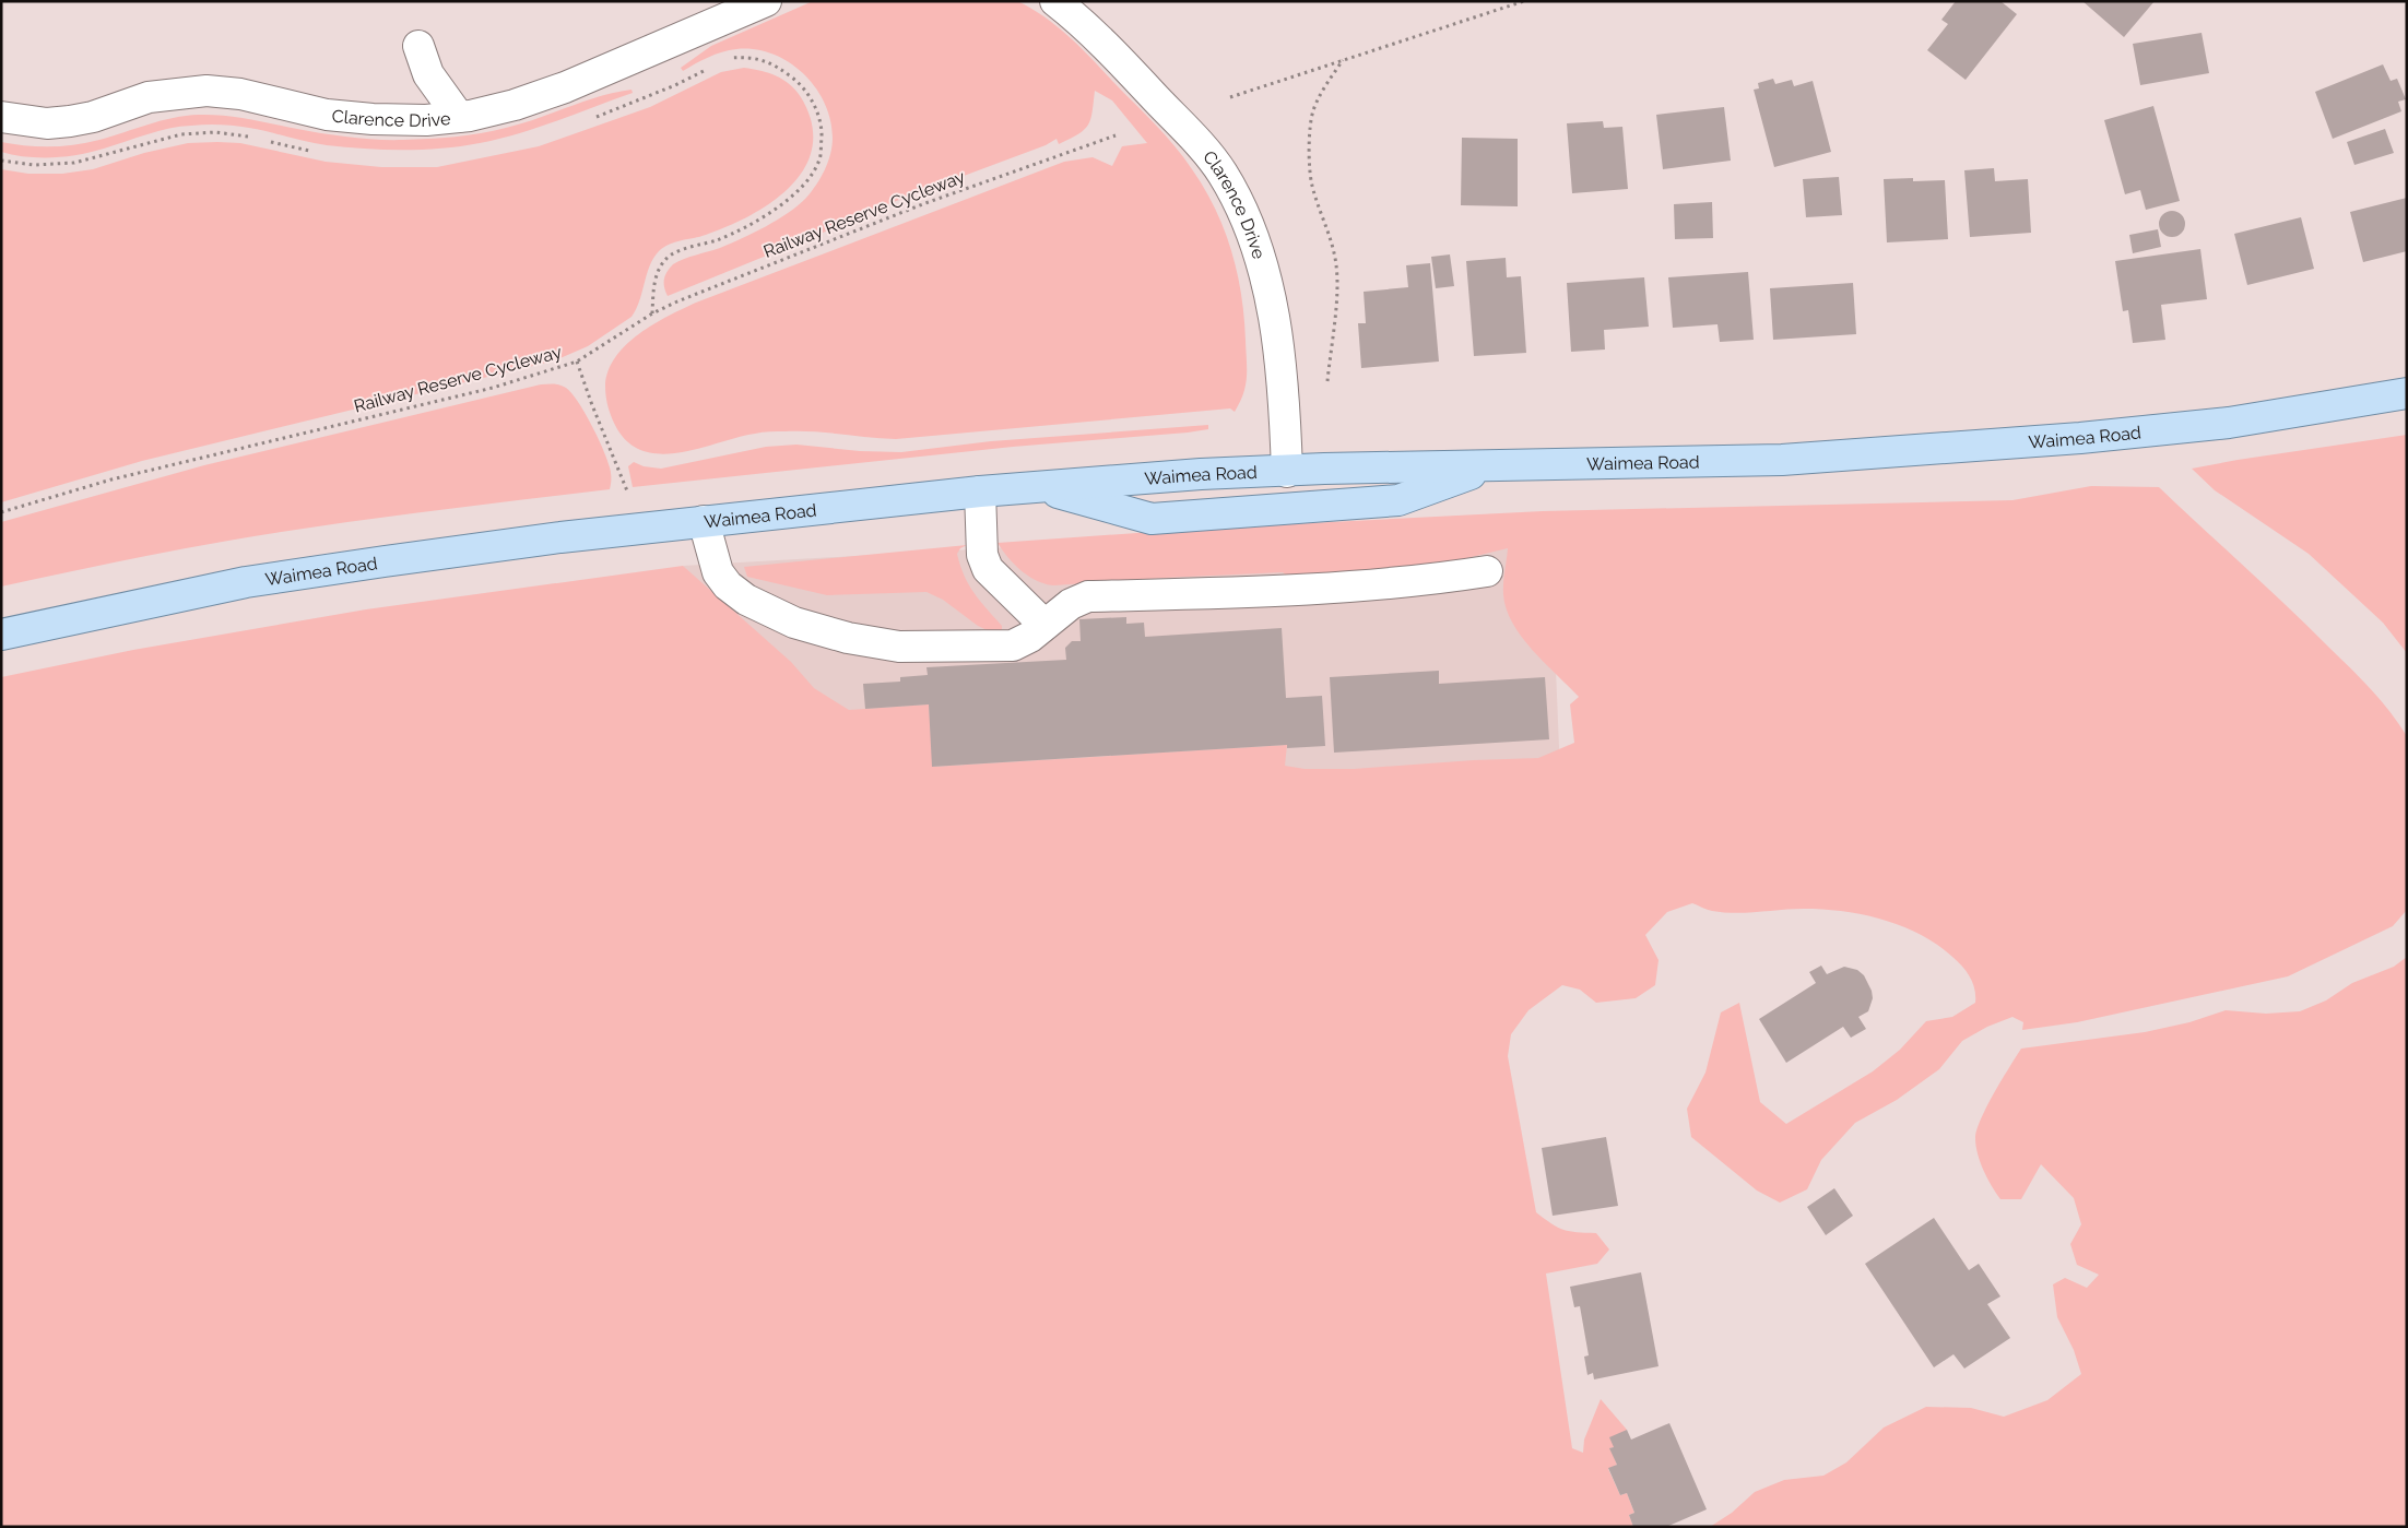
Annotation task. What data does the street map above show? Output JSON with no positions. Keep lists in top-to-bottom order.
{
  "streets": {
    "main road": ["Waimea Road"],
    "street": ["Clarence Drive"],
    "path": ["Railway Reserve Cycleway"]
  },
  "crossings": [
    ["Clarence Drive", "Waimea Road"]
  ]
}
